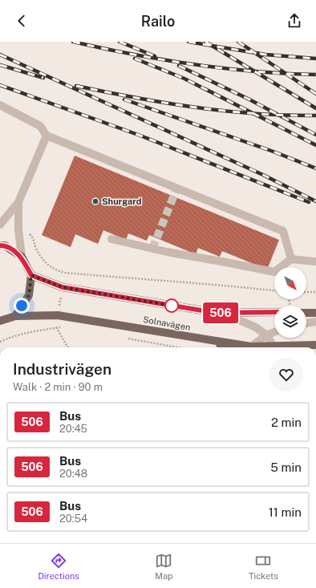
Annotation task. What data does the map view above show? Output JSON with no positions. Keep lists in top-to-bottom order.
{
  "streets": {
    "main road": ["Solnavägen"]
  },
  "places": ["Shurgard"],
  "lines": ["bus line 506"],
  "north": "bottom right",
  "page": {
    "header": "Railo",
    "on_map": "506",
    "heading": ["Industrivägen", "Walk · 2 min · 90 m"],
    "list": [
      {
        "mark": "506",
        "name": "Bus",
        "note": "20:45",
        "value": "2 min"
      },
      {
        "mark": "506",
        "name": "Bus",
        "note": "20:48",
        "value": "5 min"
      },
      {
        "mark": "506",
        "name": "Bus",
        "note": "20:54",
        "value": "11 min"
      }
    ],
    "tabs": ["Directions", "Map", "Tickets"]
  }
}
